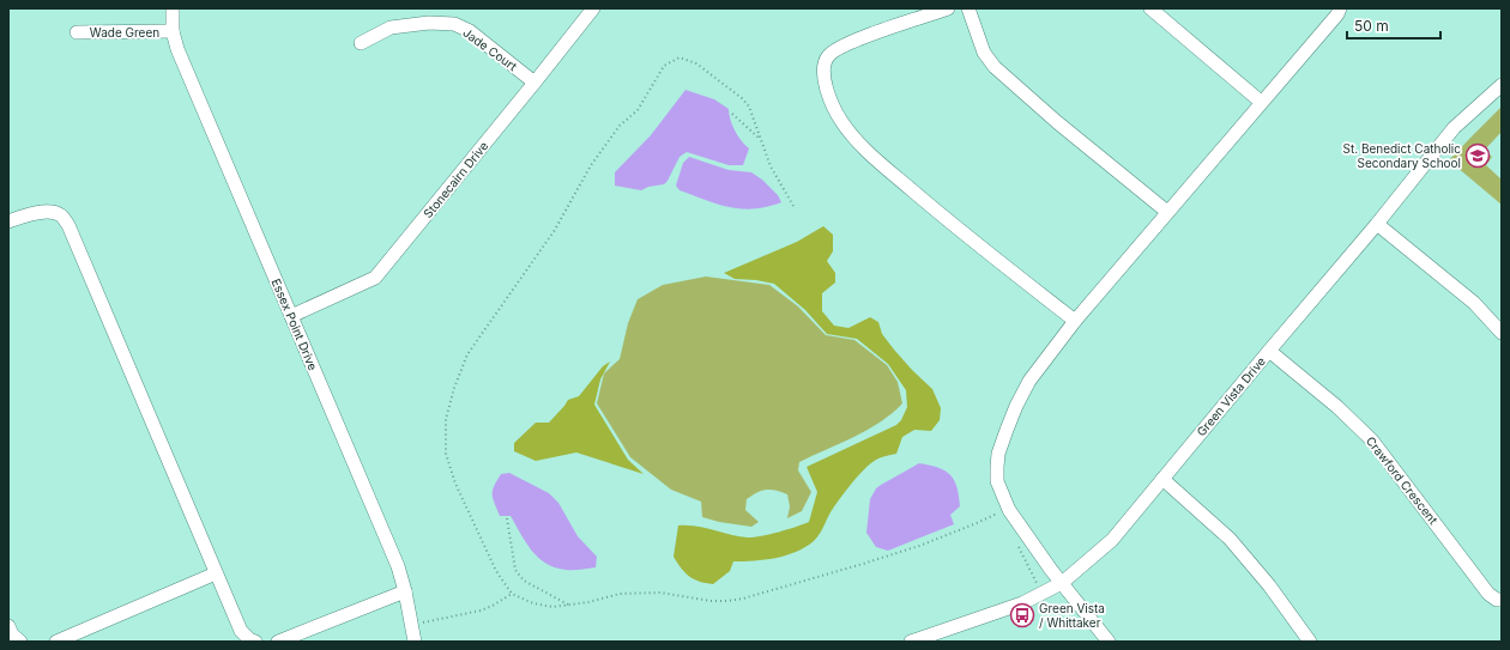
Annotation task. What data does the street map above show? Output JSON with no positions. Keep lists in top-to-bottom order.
{
  "streets": {
    "street": [
      "Wade Green",
      "Jade Court",
      "Stonecairn Drive",
      "Essex Point Drive",
      "Green Vista Drive",
      "Crawford Crescent"
    ]
  },
  "crossings": [
    ["Wade Green", "Essex Point Drive"],
    ["Jade Court", "Stonecairn Drive"],
    ["Stonecairn Drive", "Essex Point Drive"],
    ["Green Vista Drive", "Crawford Crescent"]
  ],
  "places": {
    "school or university": ["St. Benedict Catholic Secondary School"],
    "bus stop": ["Green Vista / Whittaker"]
  },
  "scale_bar": "50 m"
}
